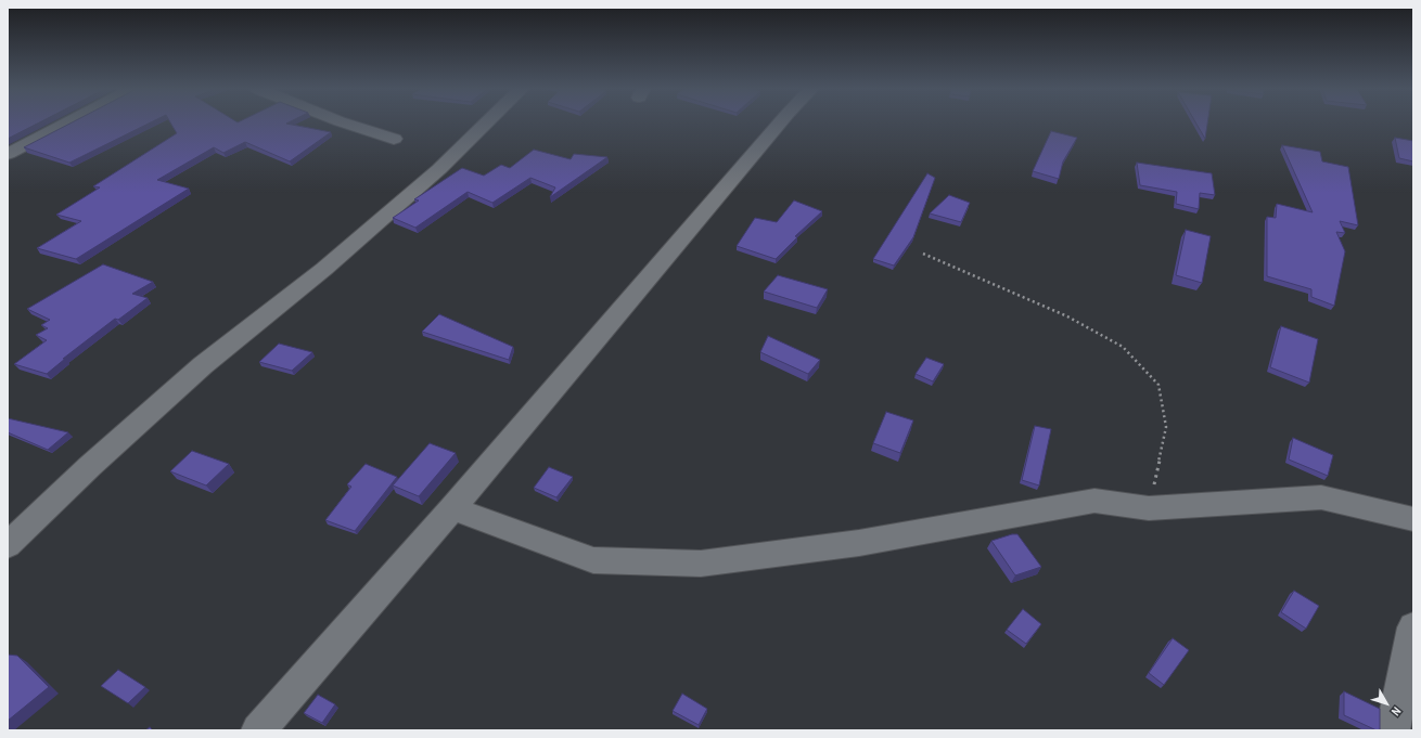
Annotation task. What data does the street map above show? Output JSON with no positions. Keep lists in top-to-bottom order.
{
  "north": "bottom right"
}
